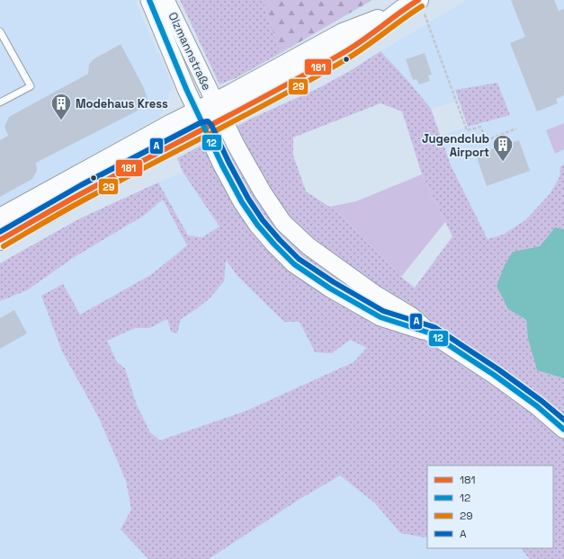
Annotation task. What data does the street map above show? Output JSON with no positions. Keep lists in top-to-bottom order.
{
  "streets": {
    "main road": ["Olzmannstraße"]
  },
  "places": {
    "building": ["Modehaus Kress", "Jugendclub Airport"]
  },
  "lines": [
    "transit line 181",
    "transit line 12",
    "transit line 29",
    "transit line A"
  ],
  "legend": [
    "181",
    "12",
    "29",
    "A"
  ]
}
